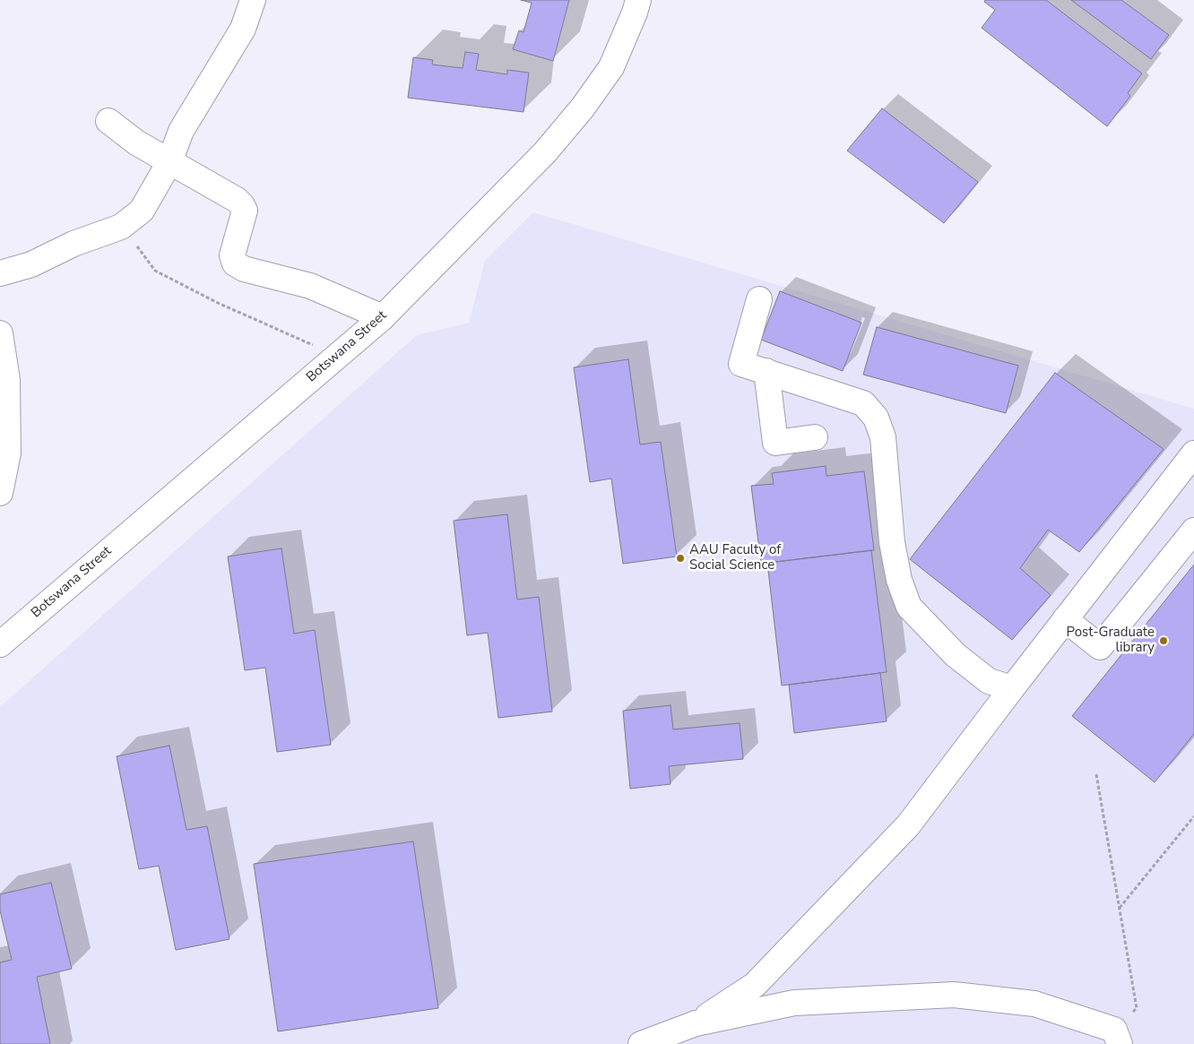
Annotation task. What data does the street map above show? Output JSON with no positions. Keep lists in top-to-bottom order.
{
  "streets": {
    "street": ["Botswana Street"]
  },
  "places": ["AAU Faculty of Social Science", "Post-Graduate library"]
}
